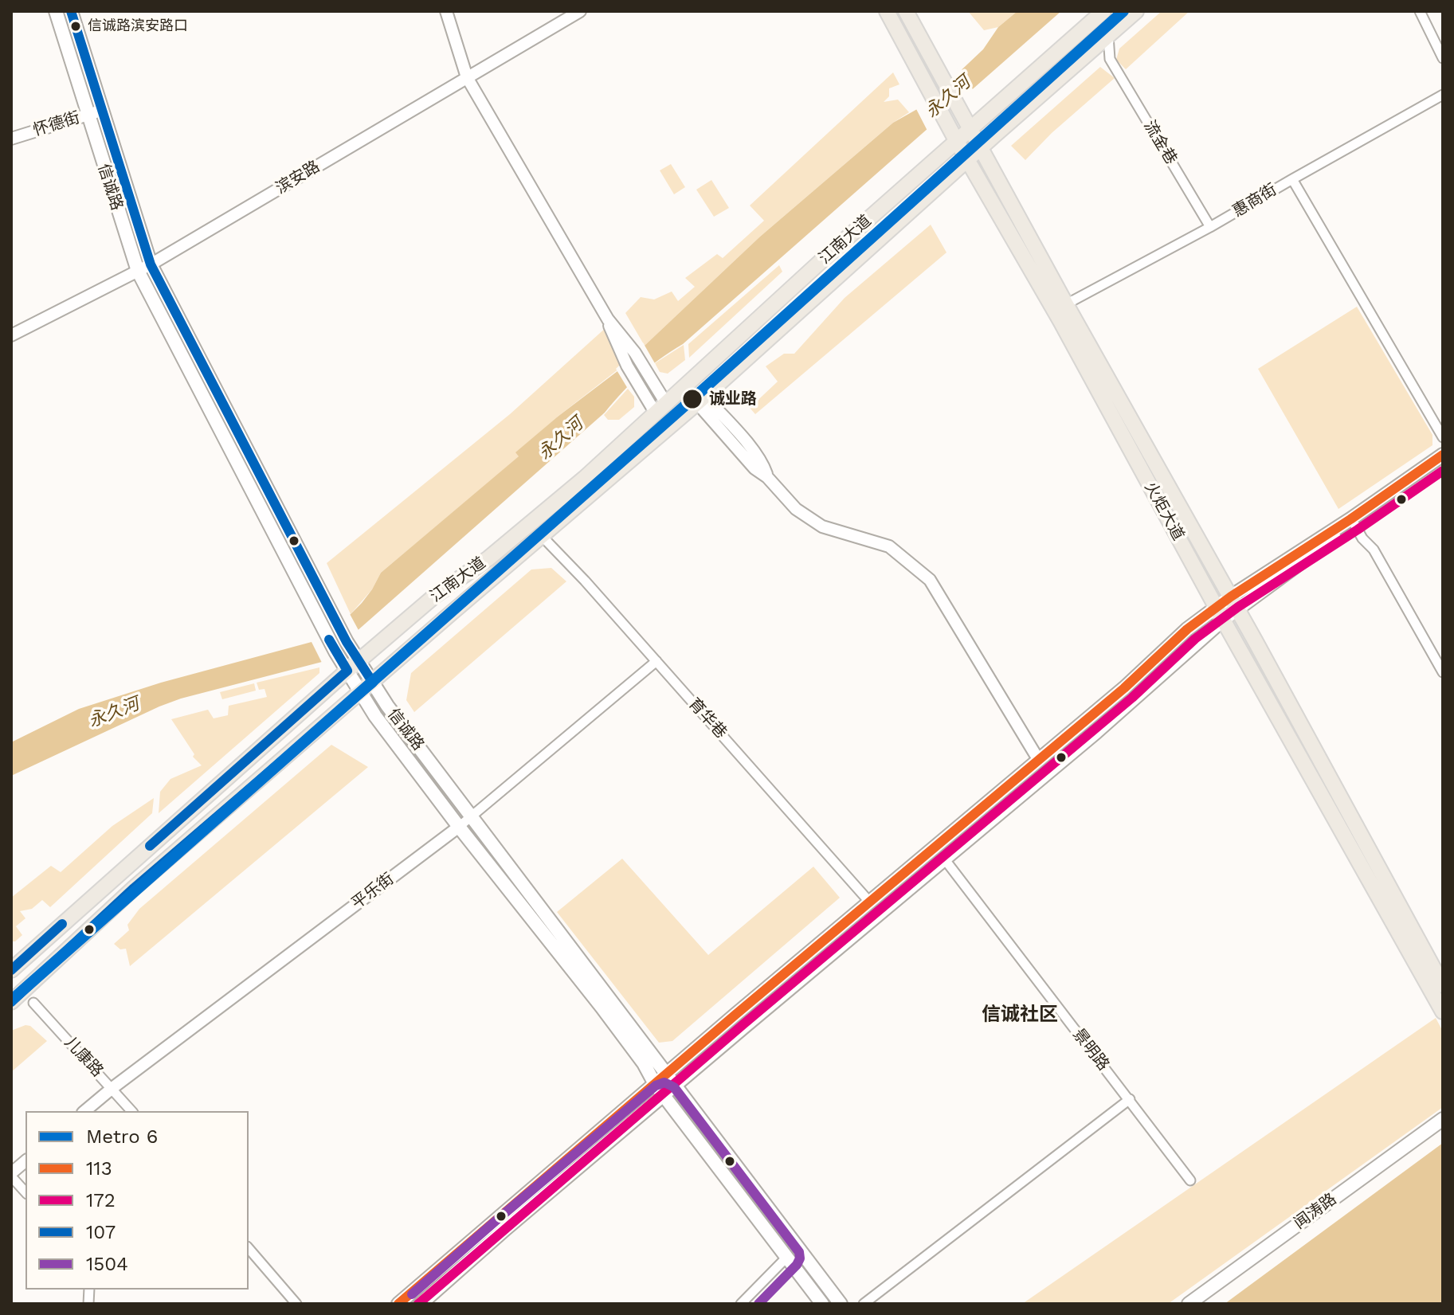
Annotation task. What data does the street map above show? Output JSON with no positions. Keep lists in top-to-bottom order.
{
  "streets": {
    "main road": [
      "信诚路",
      "江南大道",
      "火炬大道",
      "闻涛路"
    ],
    "street": [
      "怀德街",
      "流金巷",
      "滨安路",
      "惠商街",
      "育华巷",
      "平乐街",
      "景明路",
      "儿康路"
    ]
  },
  "crossings": [
    ["怀德街", "信诚路"],
    ["流金巷", "惠商街"],
    ["流金巷", "江南大道"],
    ["滨安路", "信诚路"],
    ["信诚路", "江南大道"],
    ["信诚路", "平乐街"],
    ["惠商街", "火炬大道"],
    ["江南大道", "火炬大道"],
    ["江南大道", "育华巷"],
    ["育华巷", "平乐街"],
    ["平乐街", "儿康路"]
  ],
  "districts": ["信诚社区"],
  "water": ["永久河"],
  "places": ["信诚路滨安路口", "诚业路"],
  "lines": [
    "metro line 6",
    "transit line 107",
    "transit line 113",
    "transit line 172",
    "transit line 1504"
  ],
  "legend": [
    "Metro 6",
    "113",
    "172",
    "107",
    "1504"
  ]
}
